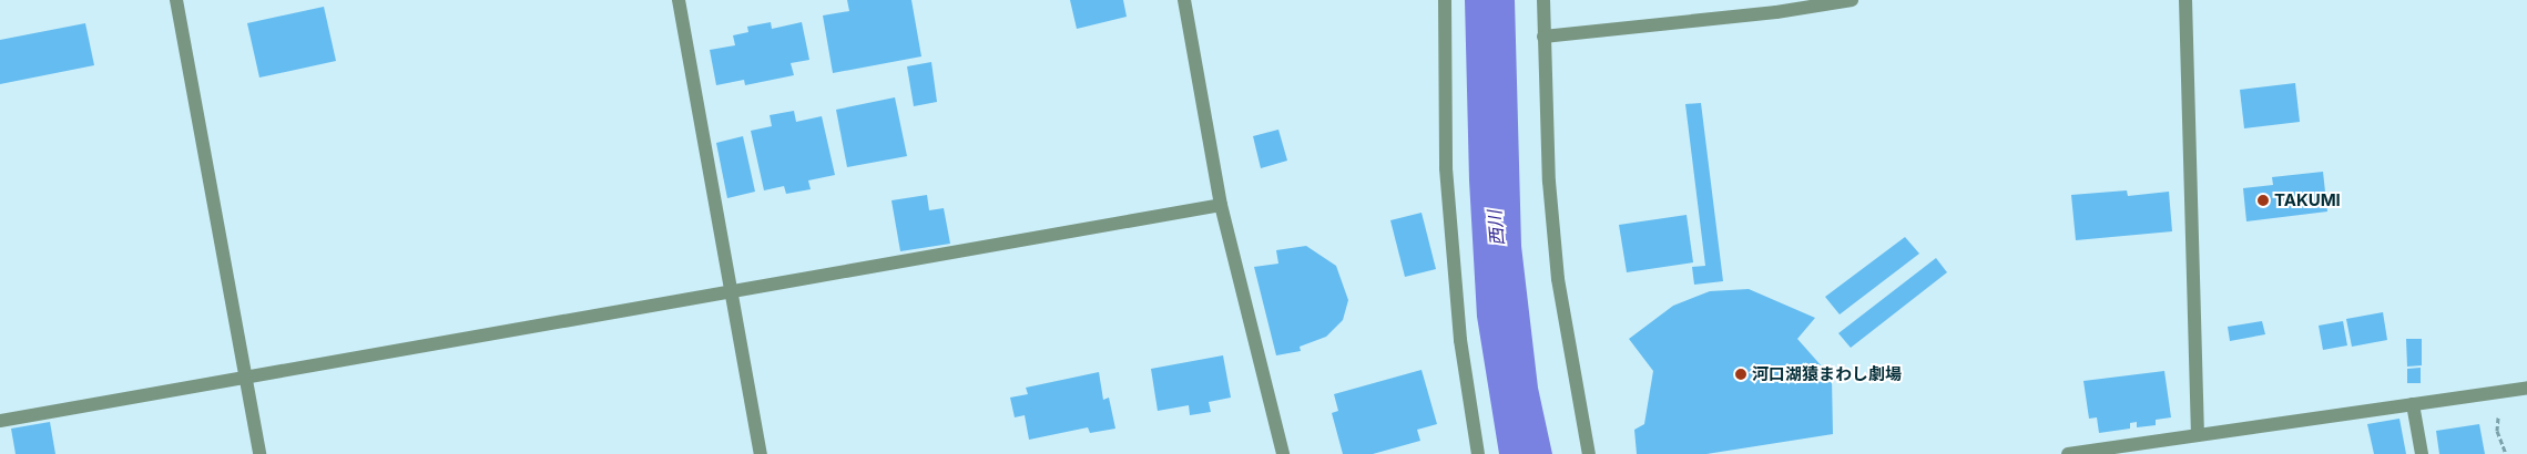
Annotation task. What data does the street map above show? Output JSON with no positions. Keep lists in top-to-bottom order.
{
  "water": ["西川"],
  "places": ["TAKUMI", "河口湖猿まわし劇場"]
}
